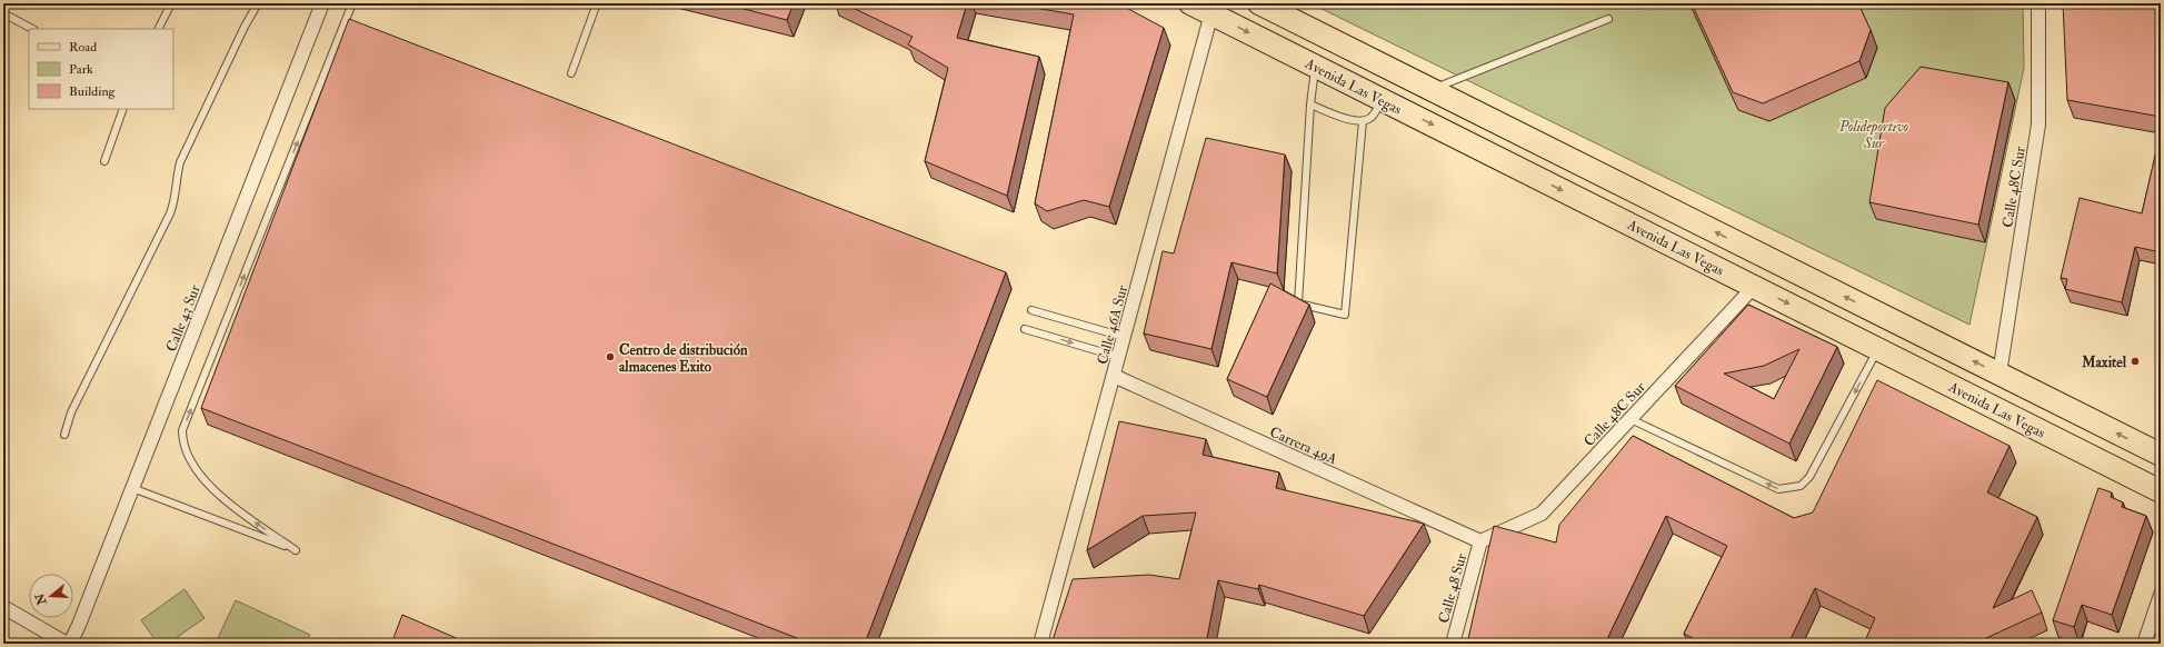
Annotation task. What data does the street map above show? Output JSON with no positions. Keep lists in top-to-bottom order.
{
  "streets": {
    "main road": ["Avenida Las Vegas"],
    "street": [
      "Calle 48C Sur",
      "Calle 43 Sur",
      "Calle 46A Sur",
      "Carrera 49A",
      "Calle 48 Sur"
    ]
  },
  "crossings": [
    ["Avenida Las Vegas", "Calle 48C Sur"],
    ["Avenida Las Vegas", "Calle 46A Sur"],
    ["Calle 48C Sur", "Carrera 49A"],
    ["Calle 48C Sur", "Calle 48 Sur"],
    ["Calle 46A Sur", "Carrera 49A"],
    ["Carrera 49A", "Calle 48 Sur"]
  ],
  "parks": ["Polideportivo Sur"],
  "places": ["Centro de distribución almacenes Exito", "Maxitel"],
  "legend": ["Road", "Park", "Building"],
  "north": "left"
}
